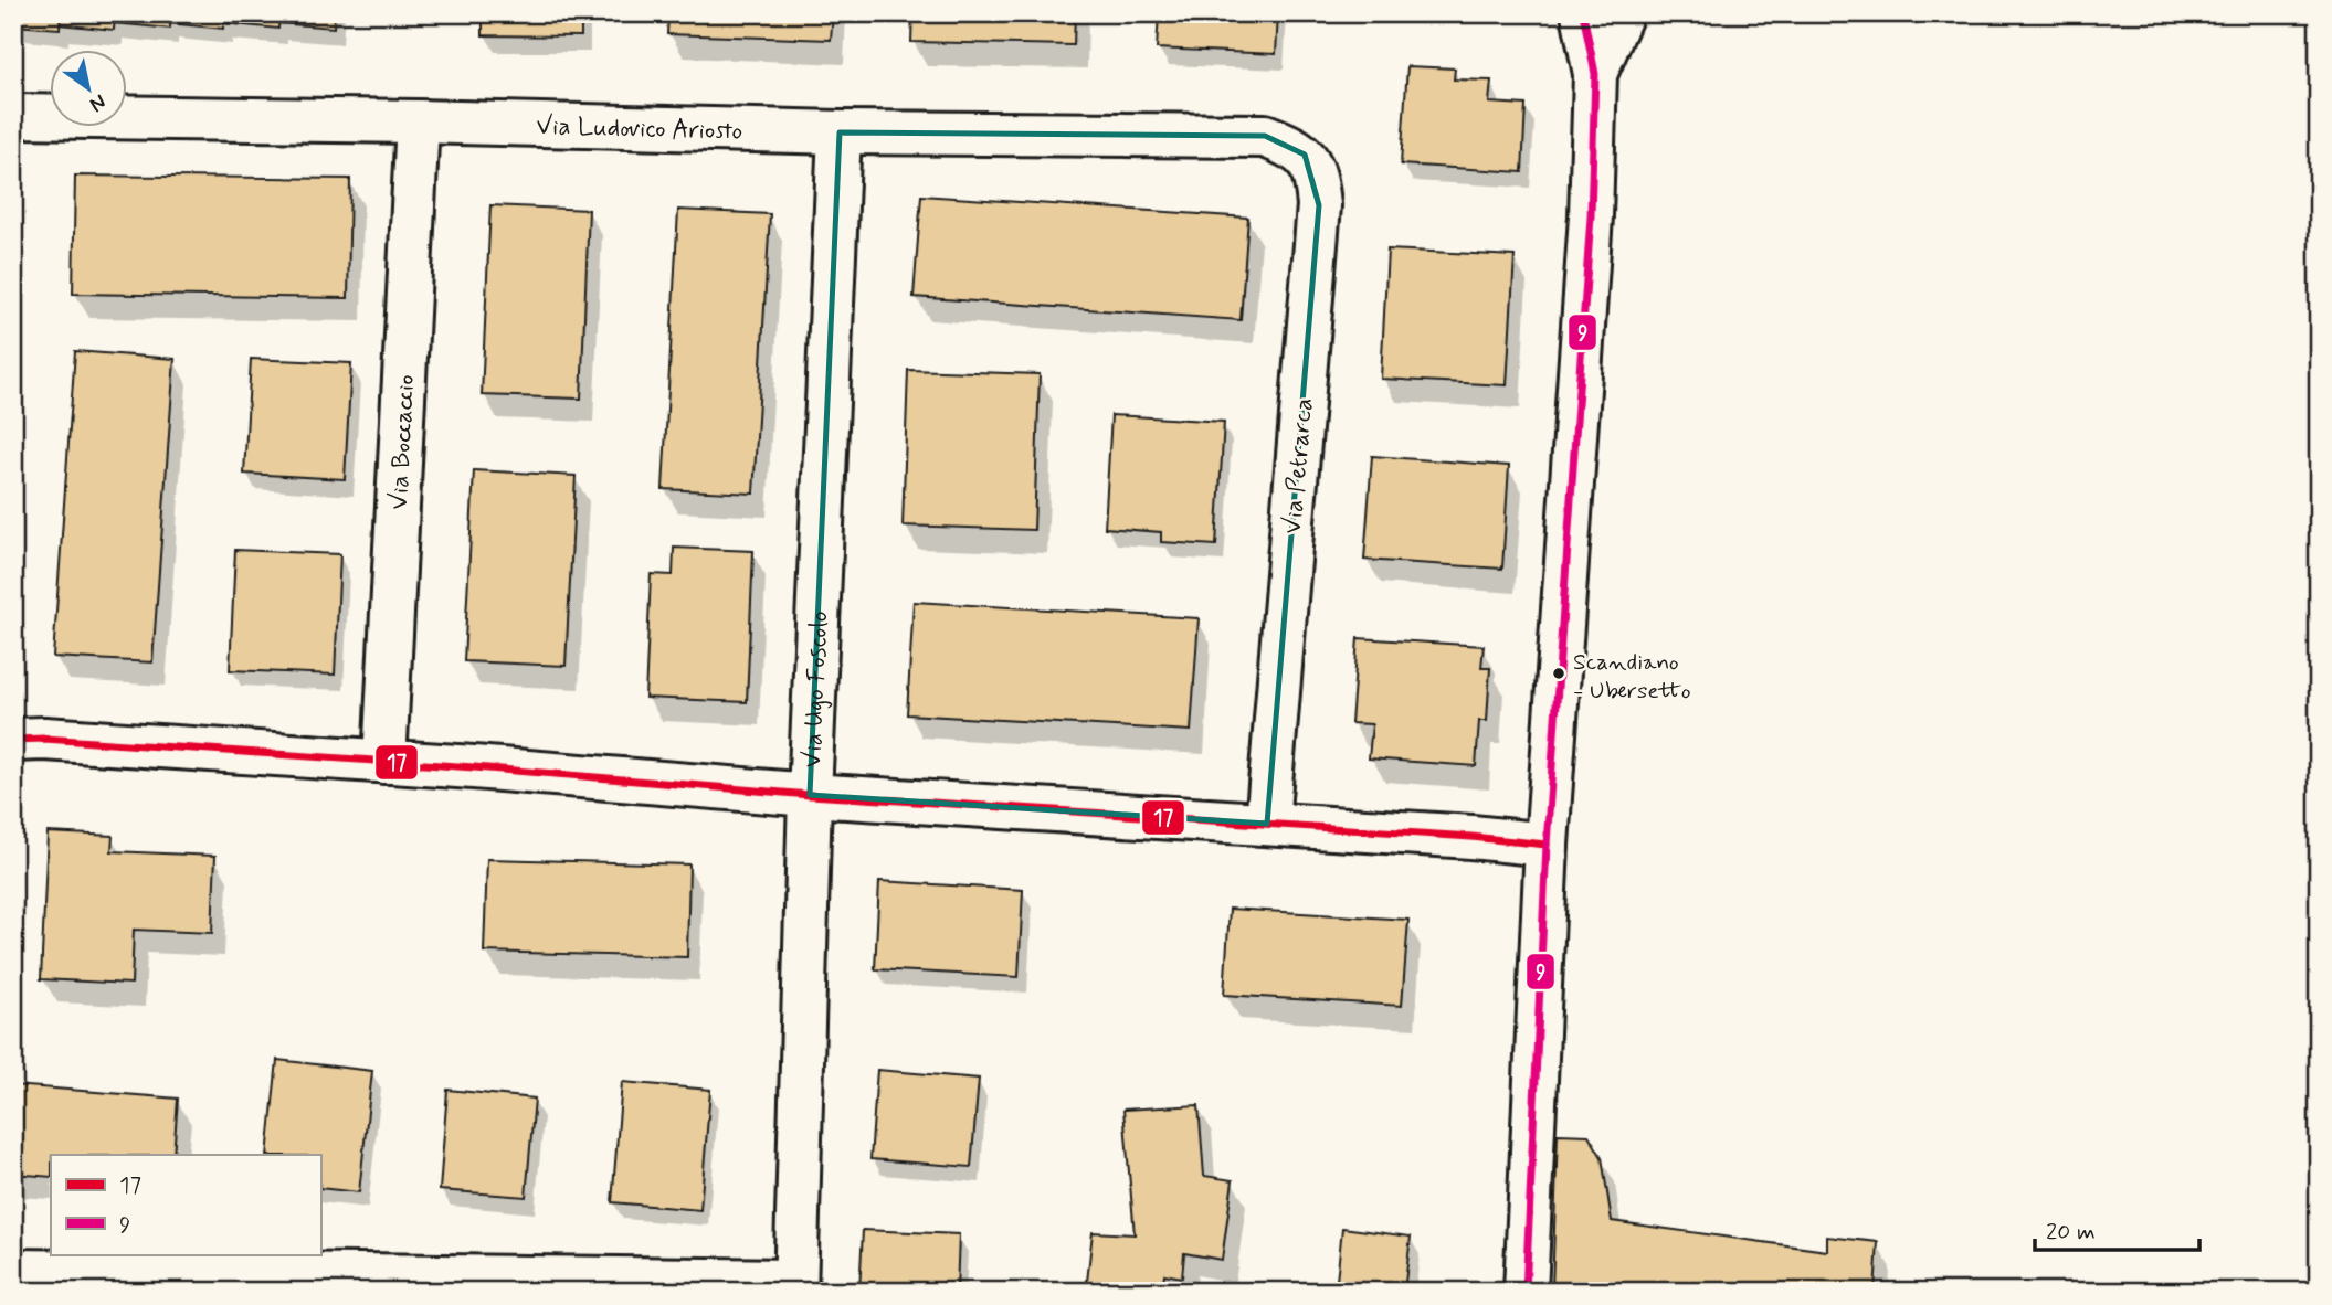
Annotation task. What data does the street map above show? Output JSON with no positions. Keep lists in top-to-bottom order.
{
  "streets": {
    "street": [
      "Via Ludovico Ariosto",
      "Via Boccaccio",
      "Via Petrarca",
      "Via Ugo Foscolo"
    ]
  },
  "crossings": [
    ["Via Ludovico Ariosto", "Via Boccaccio"],
    ["Via Ludovico Ariosto", "Via Petrarca"],
    ["Via Ludovico Ariosto", "Via Ugo Foscolo"]
  ],
  "places": ["Scandiano - Ubersetto"],
  "lines": ["transit line 9", "transit line 17"],
  "legend": ["17", "9"],
  "scale_bar": "20 m",
  "north": "bottom right"
}
